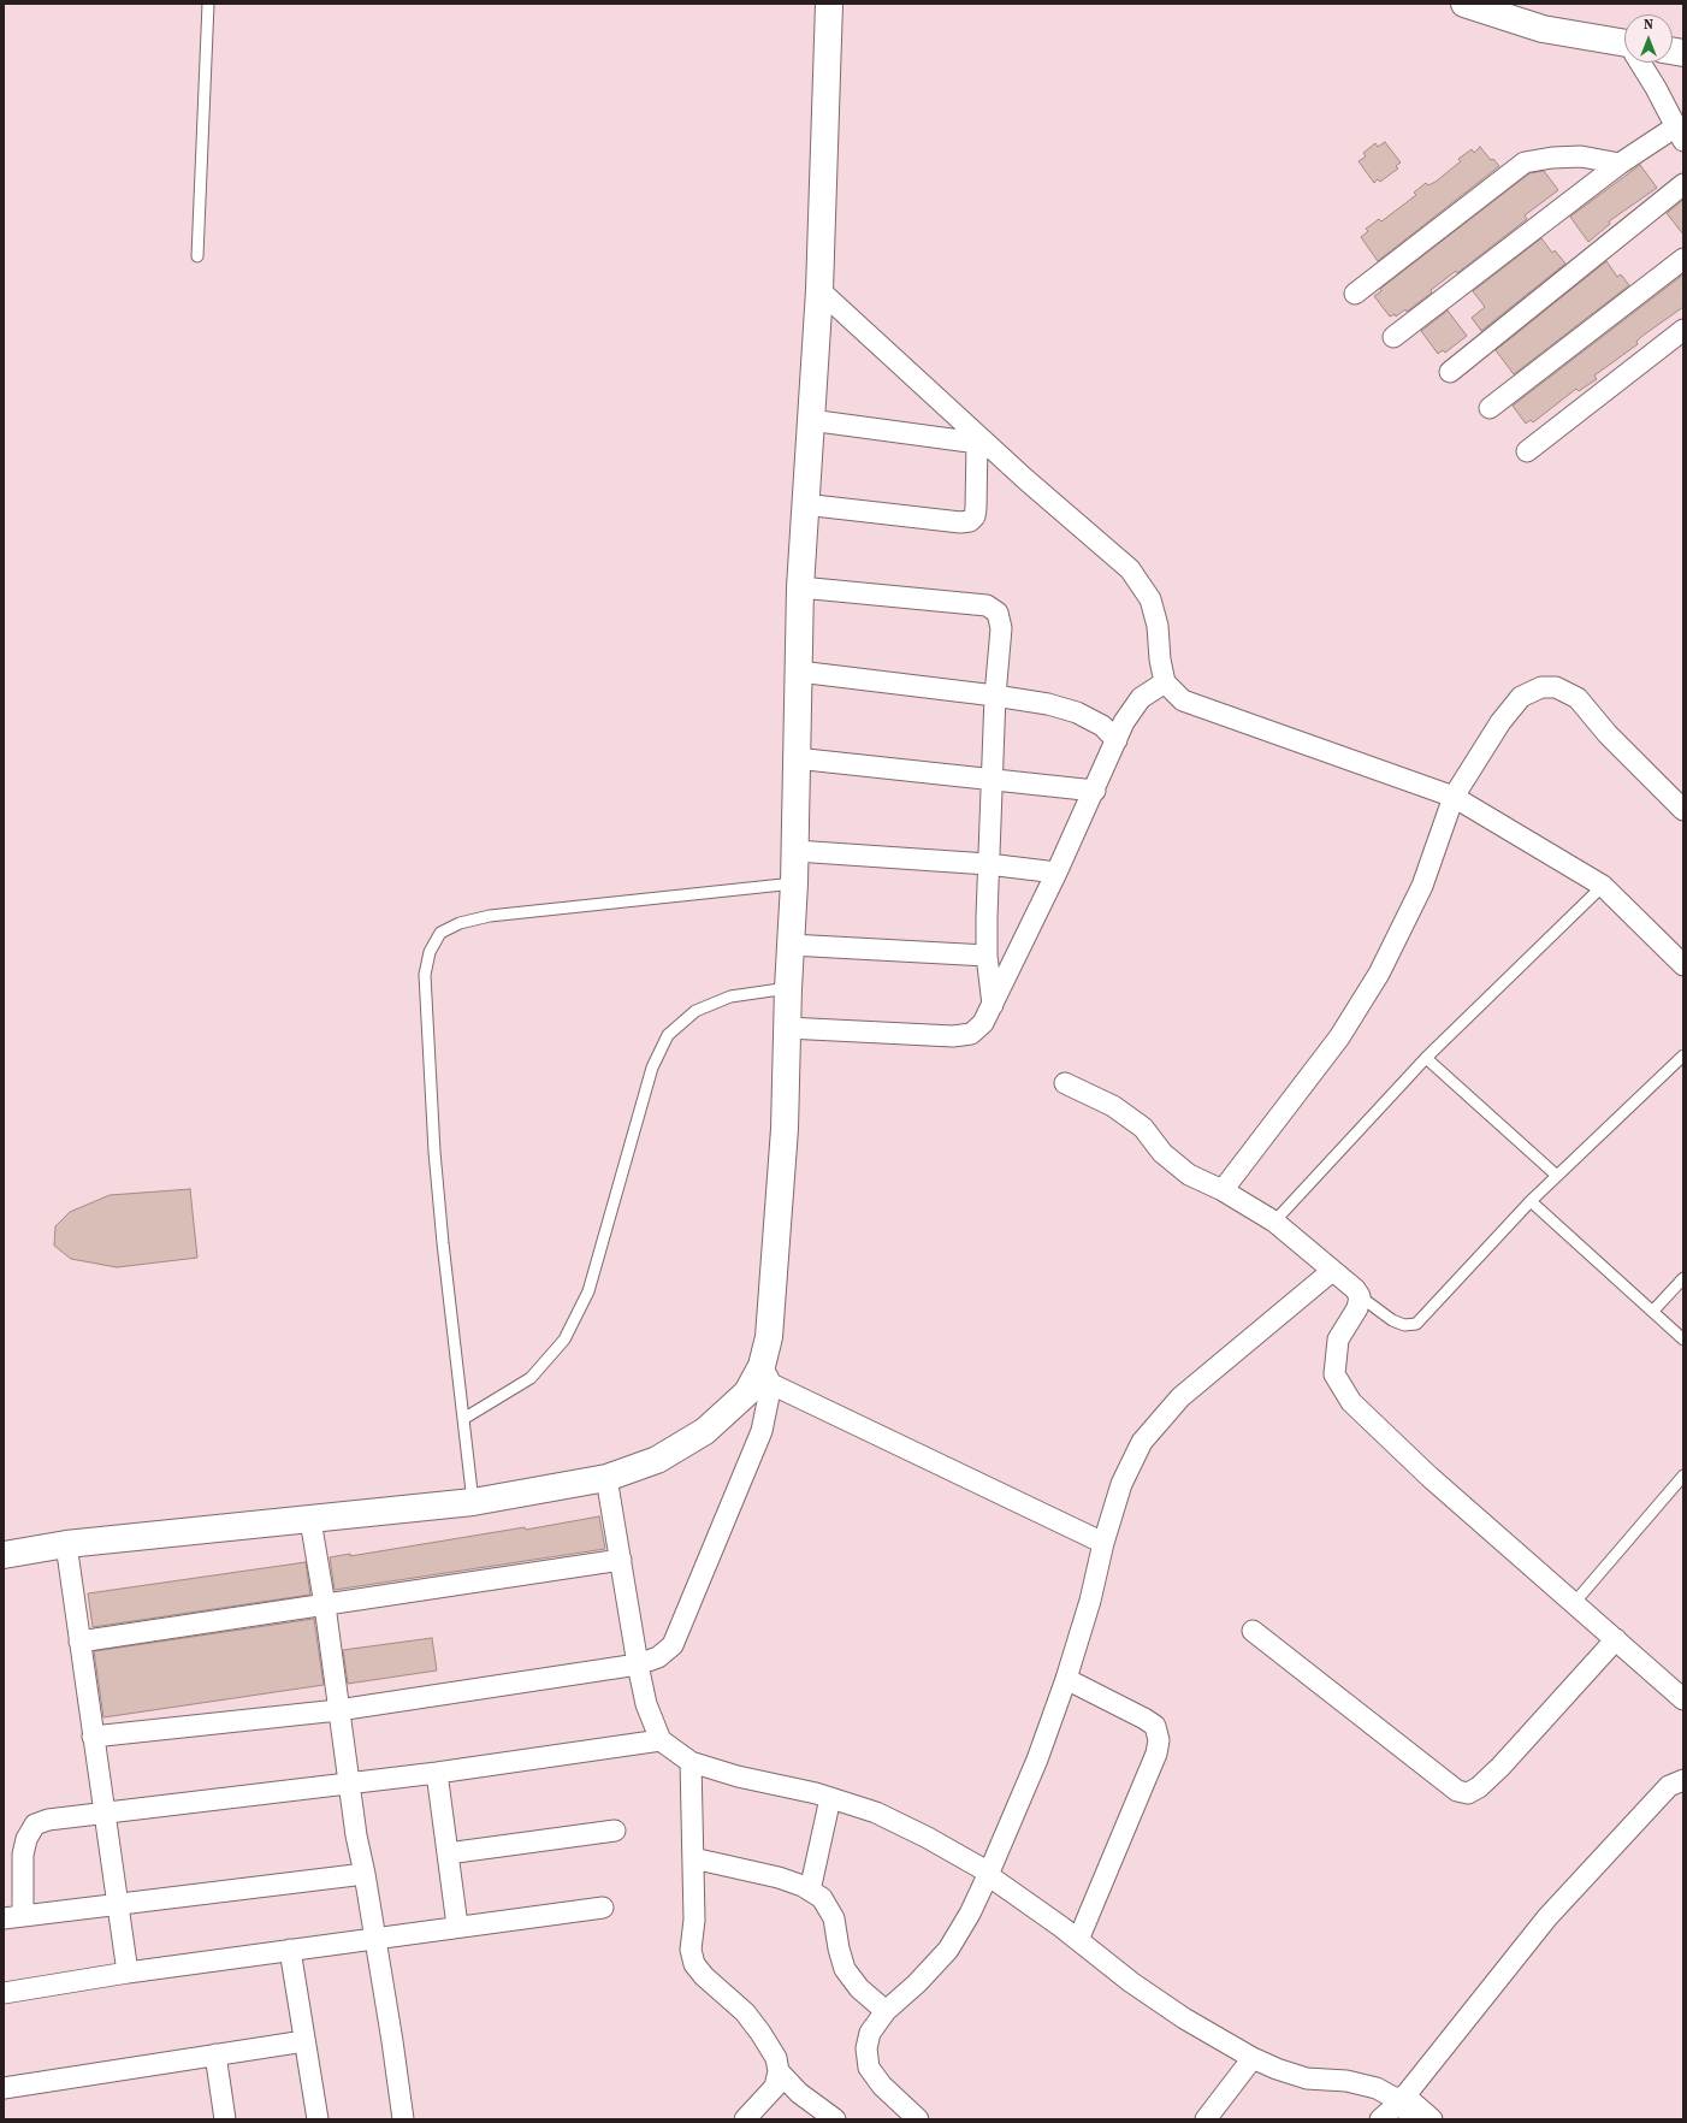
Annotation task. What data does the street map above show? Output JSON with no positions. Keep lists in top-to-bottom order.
{
  "north": "top"
}
